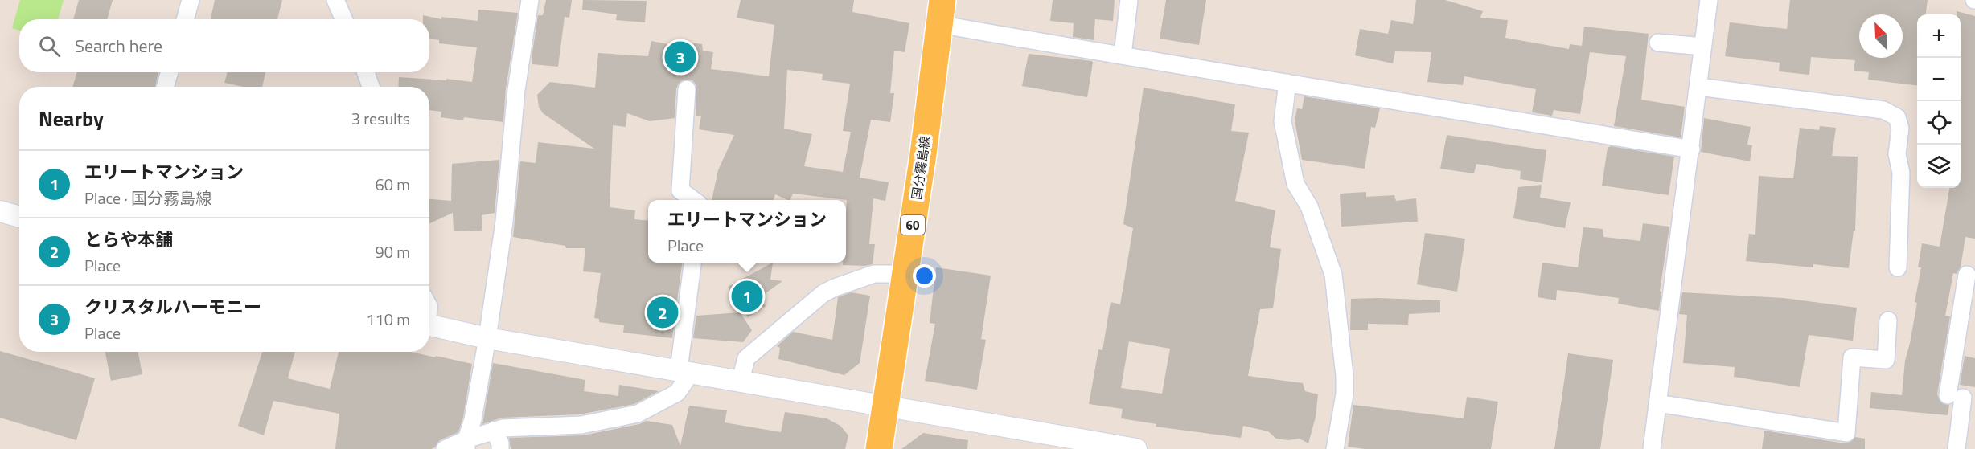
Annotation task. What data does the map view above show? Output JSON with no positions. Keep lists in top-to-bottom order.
{
  "streets": {
    "main road": ["国分霧島線", "60"]
  },
  "north": "top left",
  "page": {
    "map_buttons": ["+", "−"],
    "search": "Search here",
    "pins": ["3", "1", "2"],
    "heading": ["Nearby", "3 results"],
    "list": [
      {
        "mark": "1",
        "name": "エリートマンション",
        "note": "Place · 国分霧島線",
        "value": "60 m"
      },
      {
        "mark": "2",
        "name": "とらや本舗",
        "note": "Place",
        "value": "90 m"
      },
      {
        "mark": "3",
        "name": "クリスタルハーモニー",
        "note": "Place",
        "value": "110 m"
      }
    ],
    "popup": ["エリートマンション", "Place"]
  }
}
